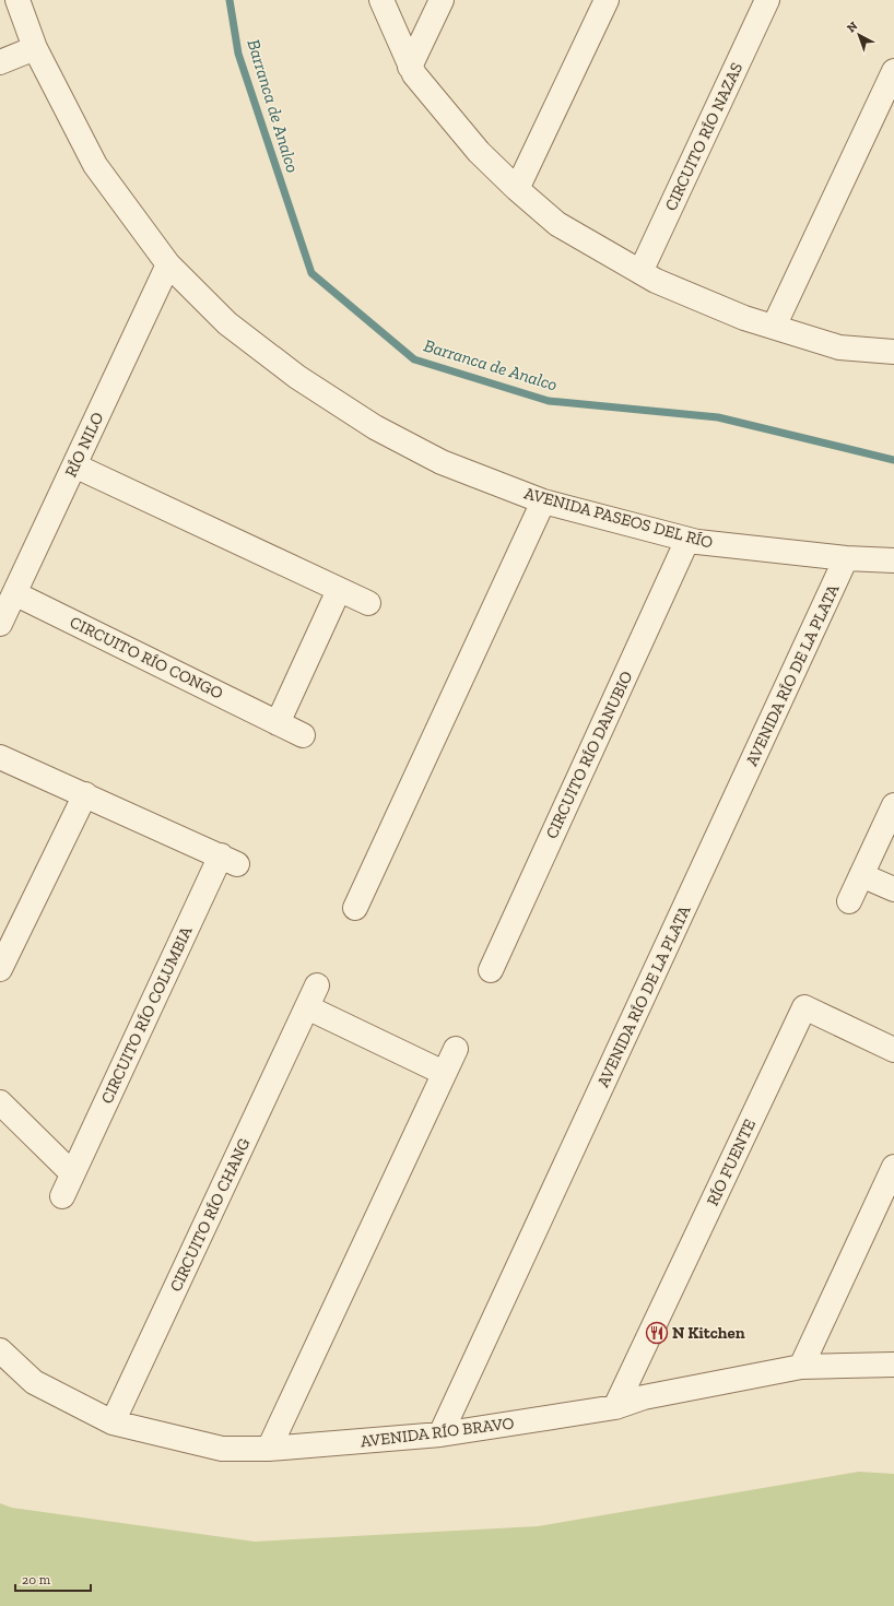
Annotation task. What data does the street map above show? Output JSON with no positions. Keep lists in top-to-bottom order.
{
  "streets": {
    "street": [
      "CIRCUITO RÍO NAZAS",
      "RÍO NILO",
      "AVENIDA PASEOS DEL RÍO",
      "CIRCUITO RÍO CONGO",
      "AVENIDA RÍO DE LA PLATA",
      "CIRCUITO RÍO DANUBIO",
      "CIRCUITO RÍO COLUMBIA",
      "RÍO FUENTE",
      "CIRCUITO RÍO CHANG",
      "AVENIDA RÍO BRAVO"
    ]
  },
  "crossings": [
    ["RÍO NILO", "AVENIDA PASEOS DEL RÍO"],
    ["RÍO NILO", "CIRCUITO RÍO CONGO"],
    ["AVENIDA PASEOS DEL RÍO", "AVENIDA RÍO DE LA PLATA"],
    ["AVENIDA PASEOS DEL RÍO", "CIRCUITO RÍO DANUBIO"],
    ["AVENIDA RÍO DE LA PLATA", "AVENIDA RÍO BRAVO"],
    ["RÍO FUENTE", "AVENIDA RÍO BRAVO"],
    ["CIRCUITO RÍO CHANG", "AVENIDA RÍO BRAVO"]
  ],
  "water": ["Barranca de Analco"],
  "places": {
    "restaurant": ["N Kitchen"]
  },
  "scale_bar": "20 m",
  "north": "top left"
}
